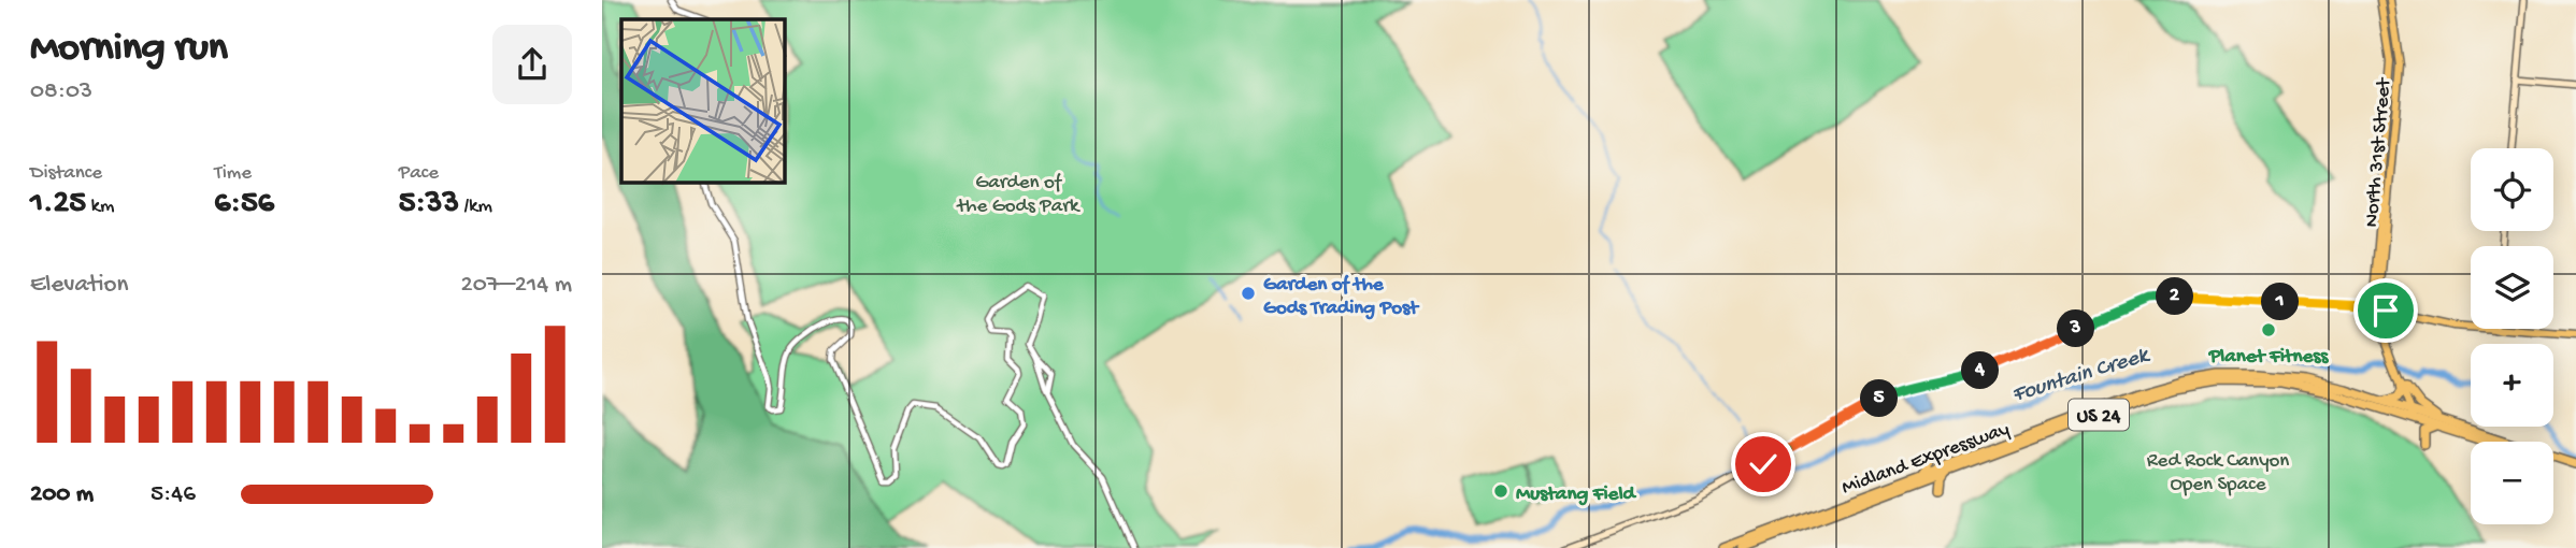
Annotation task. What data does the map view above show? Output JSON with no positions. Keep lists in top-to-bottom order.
{
  "streets": {
    "highway": ["US 24", "Midland Expressway"],
    "main road": ["North 31st Street"]
  },
  "crossings": [
    ["US 24", "Midland Expressway"]
  ],
  "water": ["Fountain Creek"],
  "parks": ["Garden of the Gods Park", "Red Rock Canyon Open Space"],
  "places": ["Garden of the Gods Trading Post", "Planet Fitness", "Mustang Field"],
  "page": {
    "heading": ["Morning run", "08:03"],
    "stats": [
      ["Distance", "1.25 km"],
      ["Time", "6:56"],
      ["Pace", "5:33 /km"]
    ],
    "map_buttons": ["+", "−"],
    "chart": ["Elevation", "207–214 m"],
    "pins": [
      "2",
      "1",
      "3",
      "4",
      "5"
    ],
    "list": [
      {
        "name": "200 m",
        "note": "5:46"
      }
    ]
  }
}
